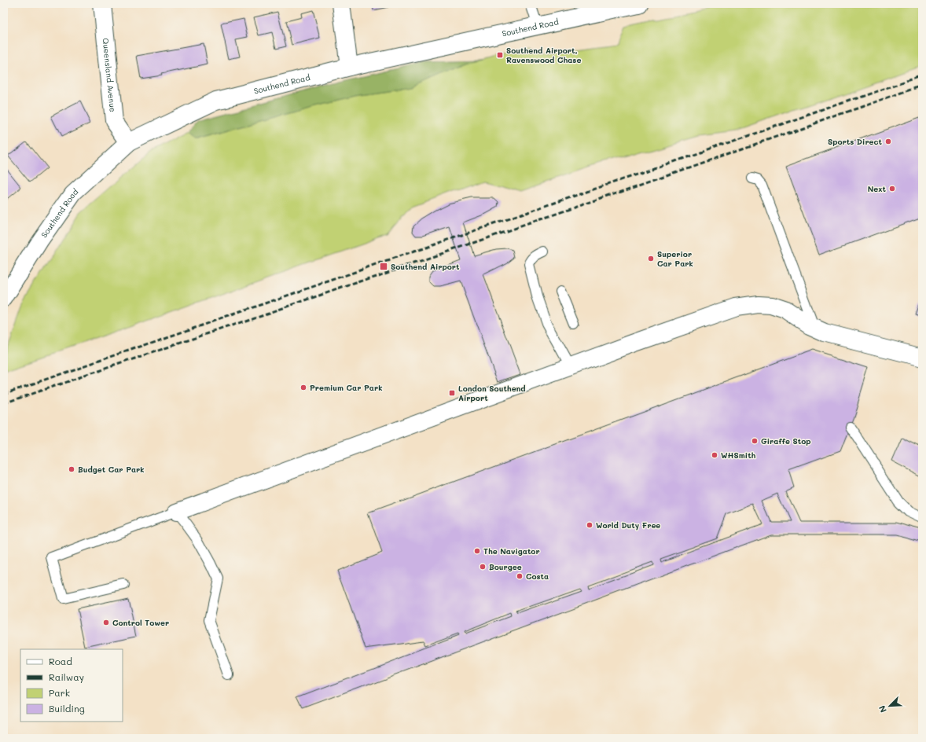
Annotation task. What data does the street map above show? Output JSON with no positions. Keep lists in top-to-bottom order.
{
  "streets": {
    "street": ["Southend Road", "Queensland Avenue"]
  },
  "crossings": [
    ["Southend Road", "Queensland Avenue"]
  ],
  "places": {
    "transit": ["Southend Airport, Ravenswood Chase", "Southend Airport", "London Southend Airport"],
    "other": [
      "Sports Direct",
      "Next",
      "Superior Car Park",
      "Premium Car Park",
      "Giraffe Stop",
      "WHSmith",
      "Budget Car Park",
      "World Duty Free",
      "The Navigator",
      "Bourgee",
      "Costa",
      "Control Tower"
    ]
  },
  "legend": [
    "Road",
    "Railway",
    "Park",
    "Building"
  ],
  "north": "bottom left"
}
